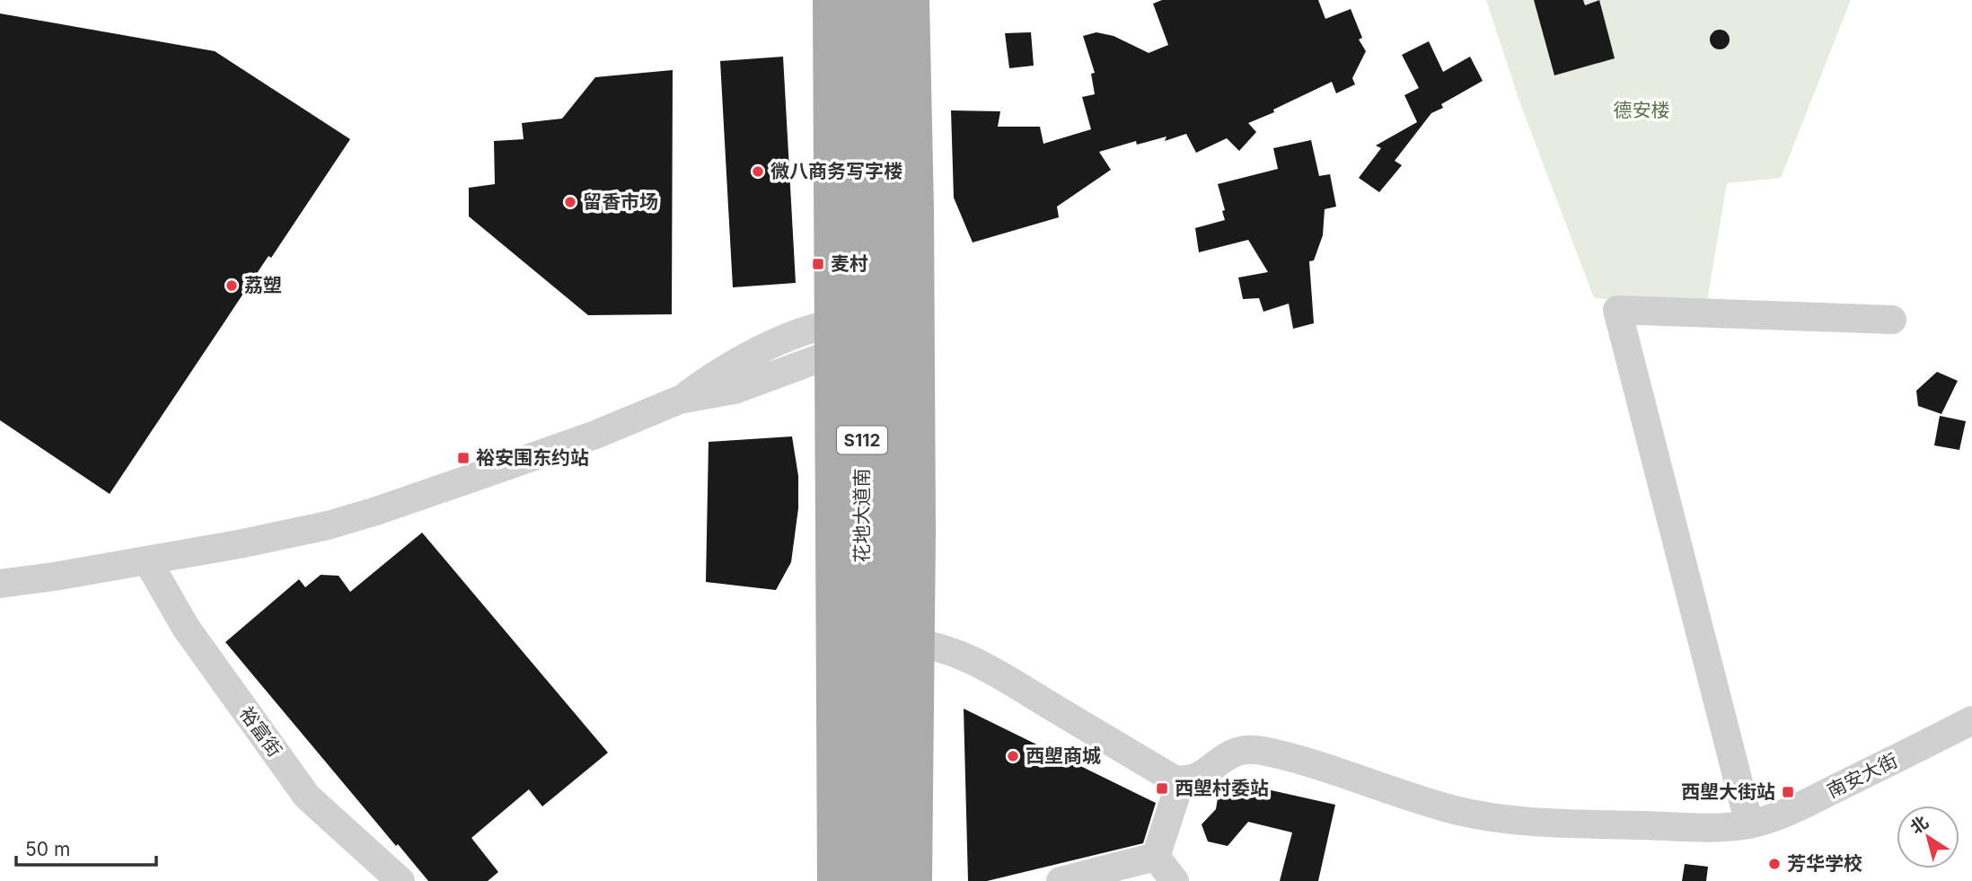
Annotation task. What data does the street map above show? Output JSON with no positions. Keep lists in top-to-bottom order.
{
  "streets": {
    "main road": ["S112", "花地大道南"],
    "street": ["裕富街", "南安大街"]
  },
  "parks": ["德安楼"],
  "places": {
    "other": [
      "微八商务写字楼",
      "留香市场",
      "荔塑",
      "西塱商城",
      "芳华学校"
    ],
    "transit": [
      "麦村",
      "裕安围东约站",
      "西塱村委站",
      "西塱大街站"
    ]
  },
  "scale_bar": "50 m",
  "north": "top left"
}
